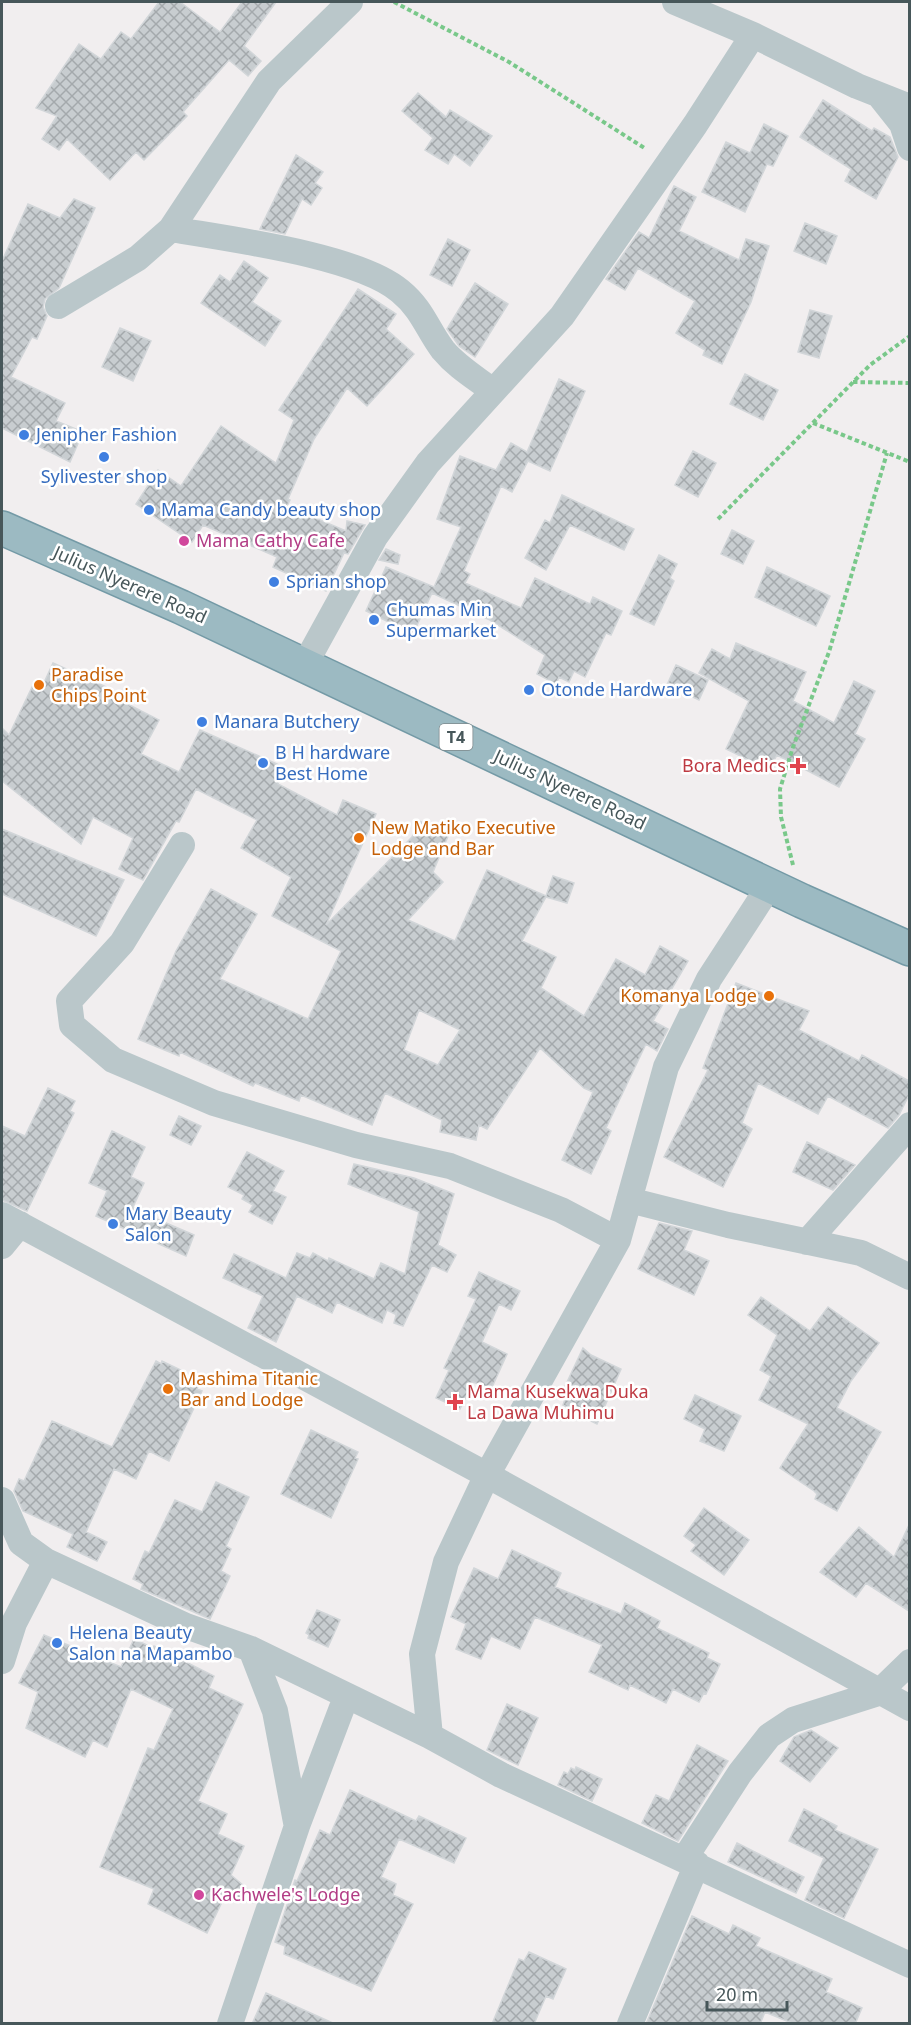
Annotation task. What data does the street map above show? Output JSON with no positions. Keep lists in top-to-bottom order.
{
  "streets": {
    "highway": ["Julius Nyerere Road", "T4"]
  },
  "places": {
    "other": [
      "Jenipher Fashion",
      "Sylivester shop",
      "Mama Candy beauty shop",
      "Mama Cathy Cafe",
      "Sprian shop",
      "Chumas Min Supermarket",
      "Paradise Chips Point",
      "Otonde Hardware",
      "Manara Butchery",
      "B H hardware Best Home",
      "New Matiko Executive Lodge and Bar",
      "Komanya Lodge",
      "Mary Beauty Salon",
      "Mashima Titanic Bar and Lodge",
      "Helena Beauty Salon na Mapambo",
      "Kachwele's Lodge"
    ],
    "health": ["Bora Medics", "Mama Kusekwa Duka La Dawa Muhimu"]
  },
  "scale_bar": "20 m"
}
